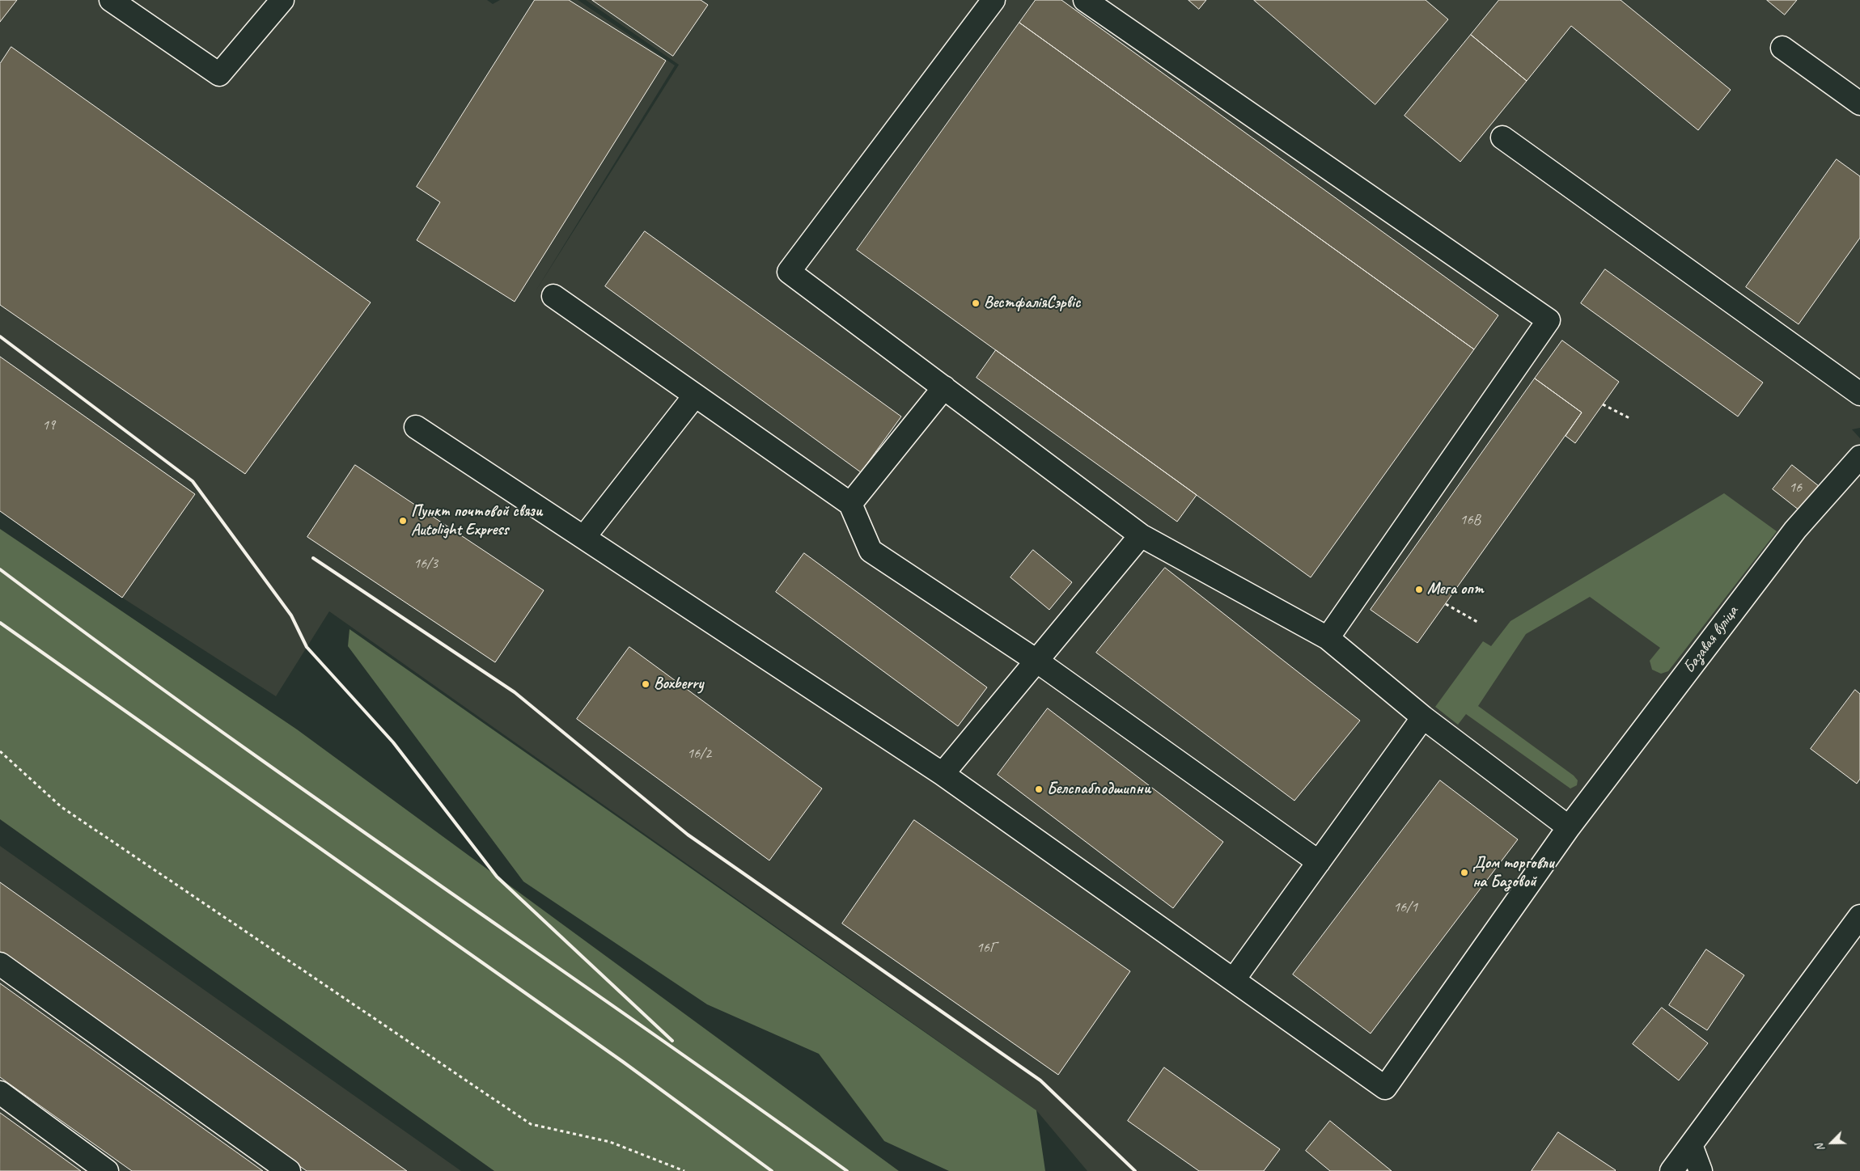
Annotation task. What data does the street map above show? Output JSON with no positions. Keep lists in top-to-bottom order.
{
  "streets": {
    "street": ["Базавая вуліца"]
  },
  "places": [
    "ВестфаліяСэрвіс",
    "Пункт почтовой связи Autolight Express",
    "Мега опт",
    "Boxberry",
    "Белспабподшипни",
    "Дом торговли на Базовой"
  ],
  "house_numbers": [
    "19",
    "16",
    "16В",
    "16/3",
    "16/2",
    "16/1",
    "16Г"
  ],
  "north": "bottom left"
}
